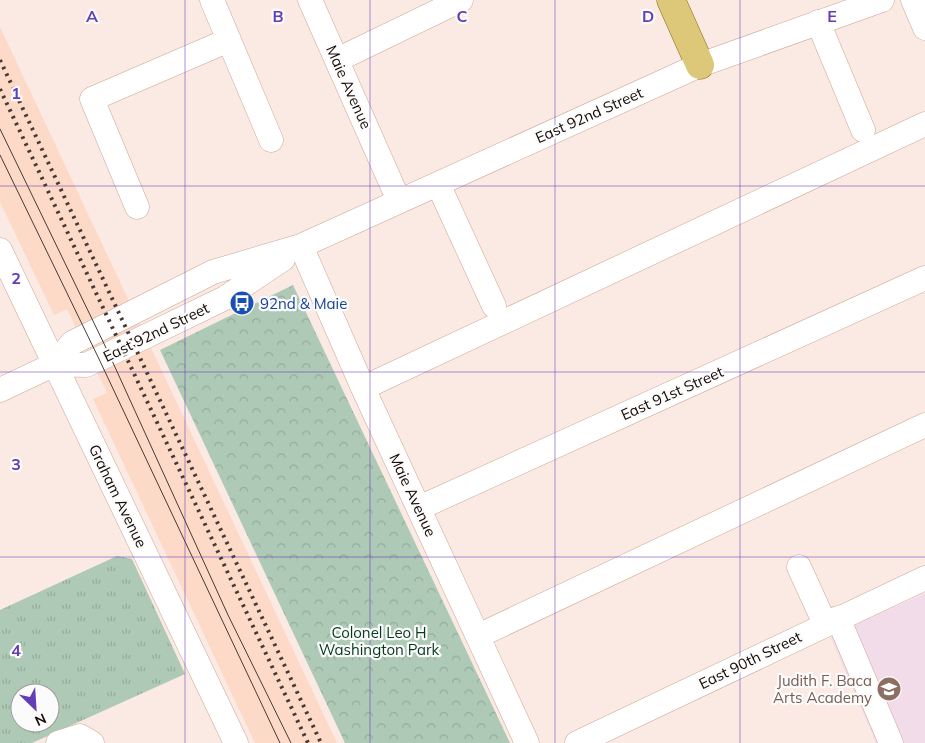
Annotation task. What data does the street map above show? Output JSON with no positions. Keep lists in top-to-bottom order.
{
  "streets": {
    "street": [
      "Maie Avenue",
      "East 92nd Street",
      "East 91st Street",
      "Graham Avenue",
      "East 90th Street"
    ]
  },
  "crossings": [
    ["Maie Avenue", "East 92nd Street"],
    ["Maie Avenue", "East 91st Street"],
    ["East 92nd Street", "Graham Avenue"]
  ],
  "parks": ["Colonel Leo H Washington Park"],
  "places": {
    "bus stop": ["92nd & Maie"],
    "school or university": ["Judith F. Baca Arts Academy"]
  },
  "north": "bottom right",
  "grid": {
    "columns": [
      "A",
      "B",
      "C",
      "D",
      "E"
    ],
    "rows": [
      "1",
      "2",
      "3",
      "4"
    ]
  }
}
